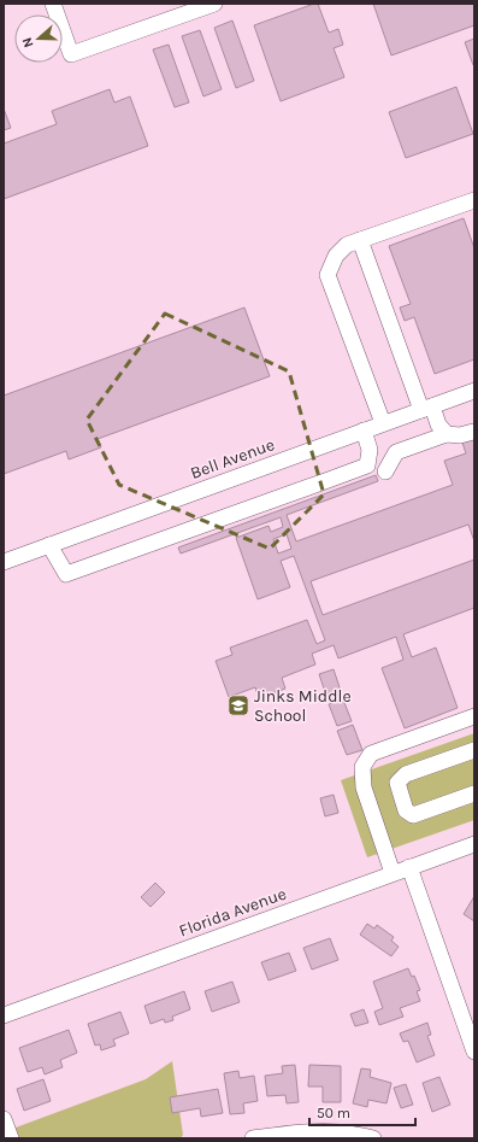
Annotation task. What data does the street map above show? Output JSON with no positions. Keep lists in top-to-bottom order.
{
  "streets": {
    "street": ["Bell Avenue", "Florida Avenue"]
  },
  "places": {
    "school or university": ["Jinks Middle School"]
  },
  "scale_bar": "50 m",
  "north": "left"
}
